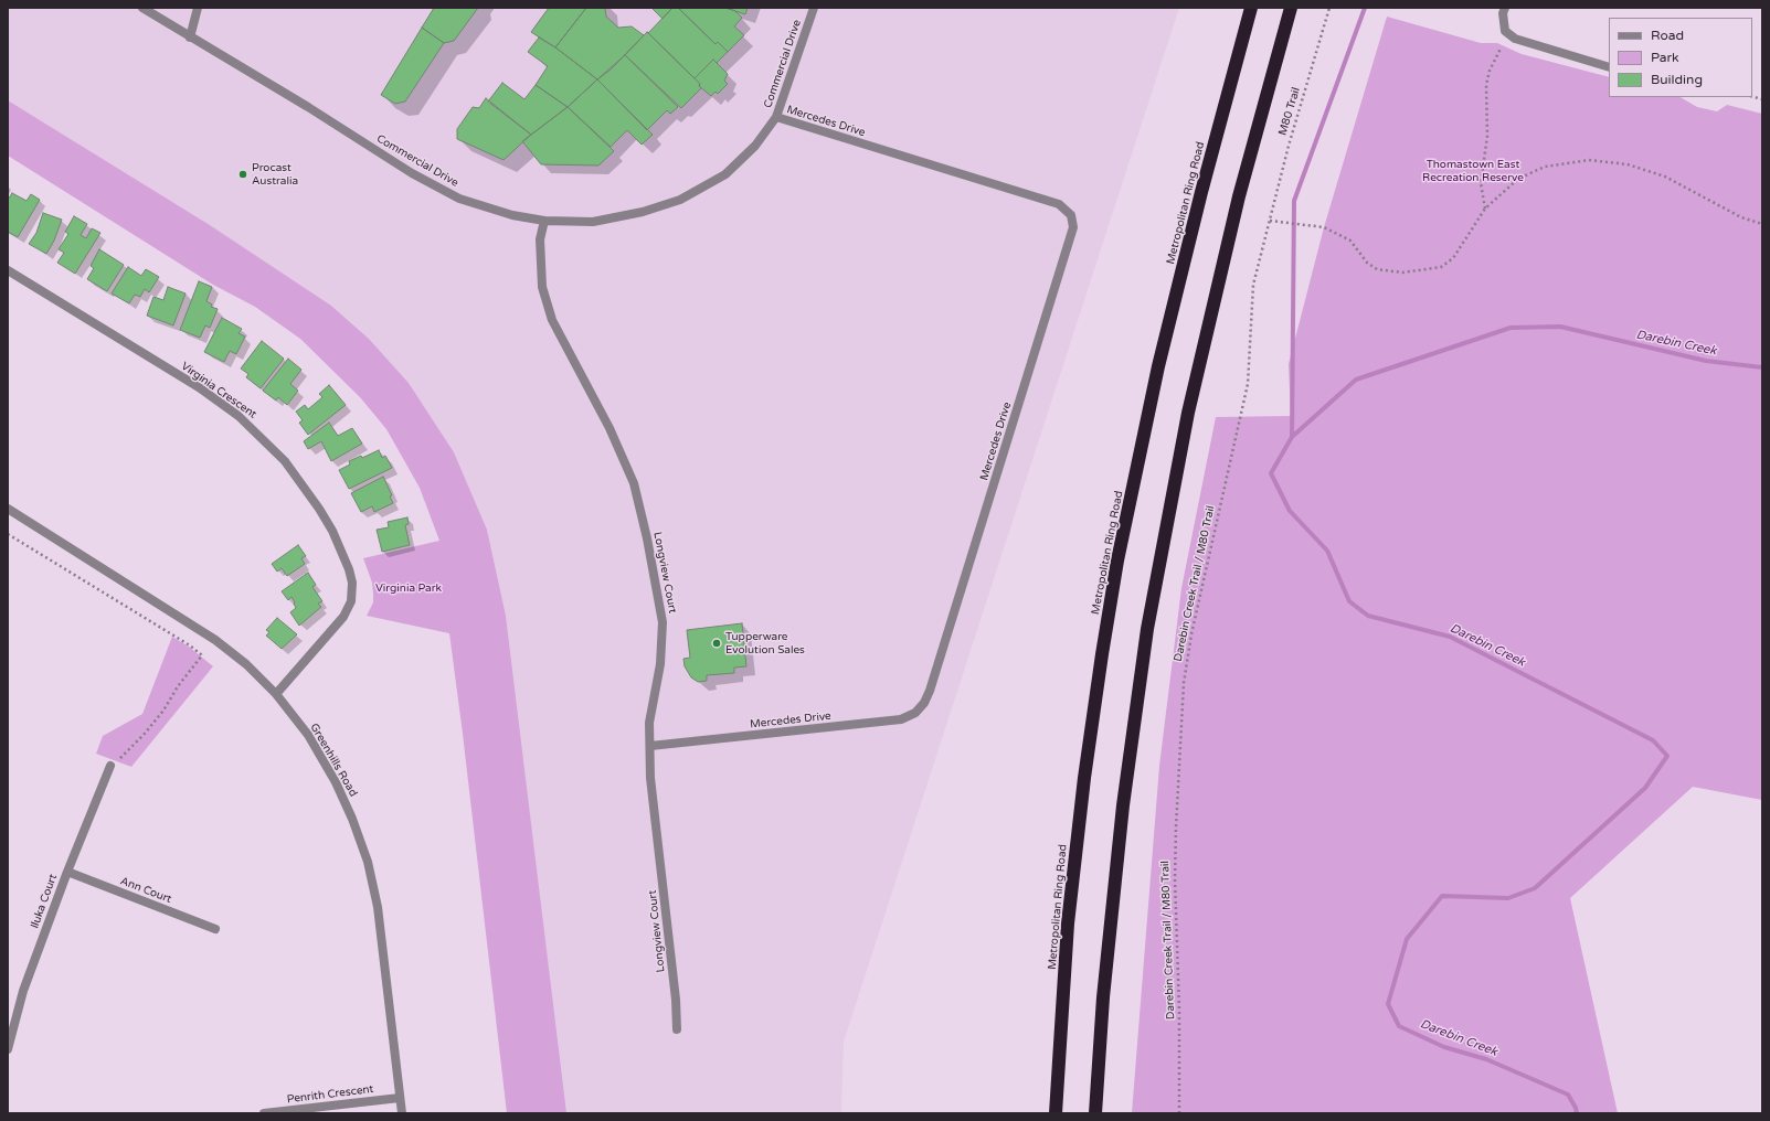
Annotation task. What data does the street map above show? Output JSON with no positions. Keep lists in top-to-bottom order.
{
  "streets": {
    "highway": ["Metropolitan Ring Road"],
    "street": [
      "Commercial Drive",
      "Mercedes Drive",
      "Virginia Crescent",
      "Longview Court",
      "Greenhills Road",
      "Ann Court",
      "Iluka Court",
      "Penrith Crescent"
    ],
    "path": ["M80 Trail", "Darebin Creek Trail / M80 Trail"]
  },
  "crossings": [
    ["Commercial Drive", "Mercedes Drive"],
    ["Commercial Drive", "Longview Court"],
    ["M80 Trail", "Darebin Creek Trail / M80 Trail"],
    ["Mercedes Drive", "Longview Court"],
    ["Virginia Crescent", "Greenhills Road"],
    ["Greenhills Road", "Penrith Crescent"],
    ["Ann Court", "Iluka Court"]
  ],
  "water": ["Darebin Creek"],
  "parks": ["Thomastown East Recreation Reserve", "Virginia Park"],
  "places": ["Procast Australia", "Tupperware Evolution Sales"],
  "legend": ["Road", "Park", "Building"]
}
